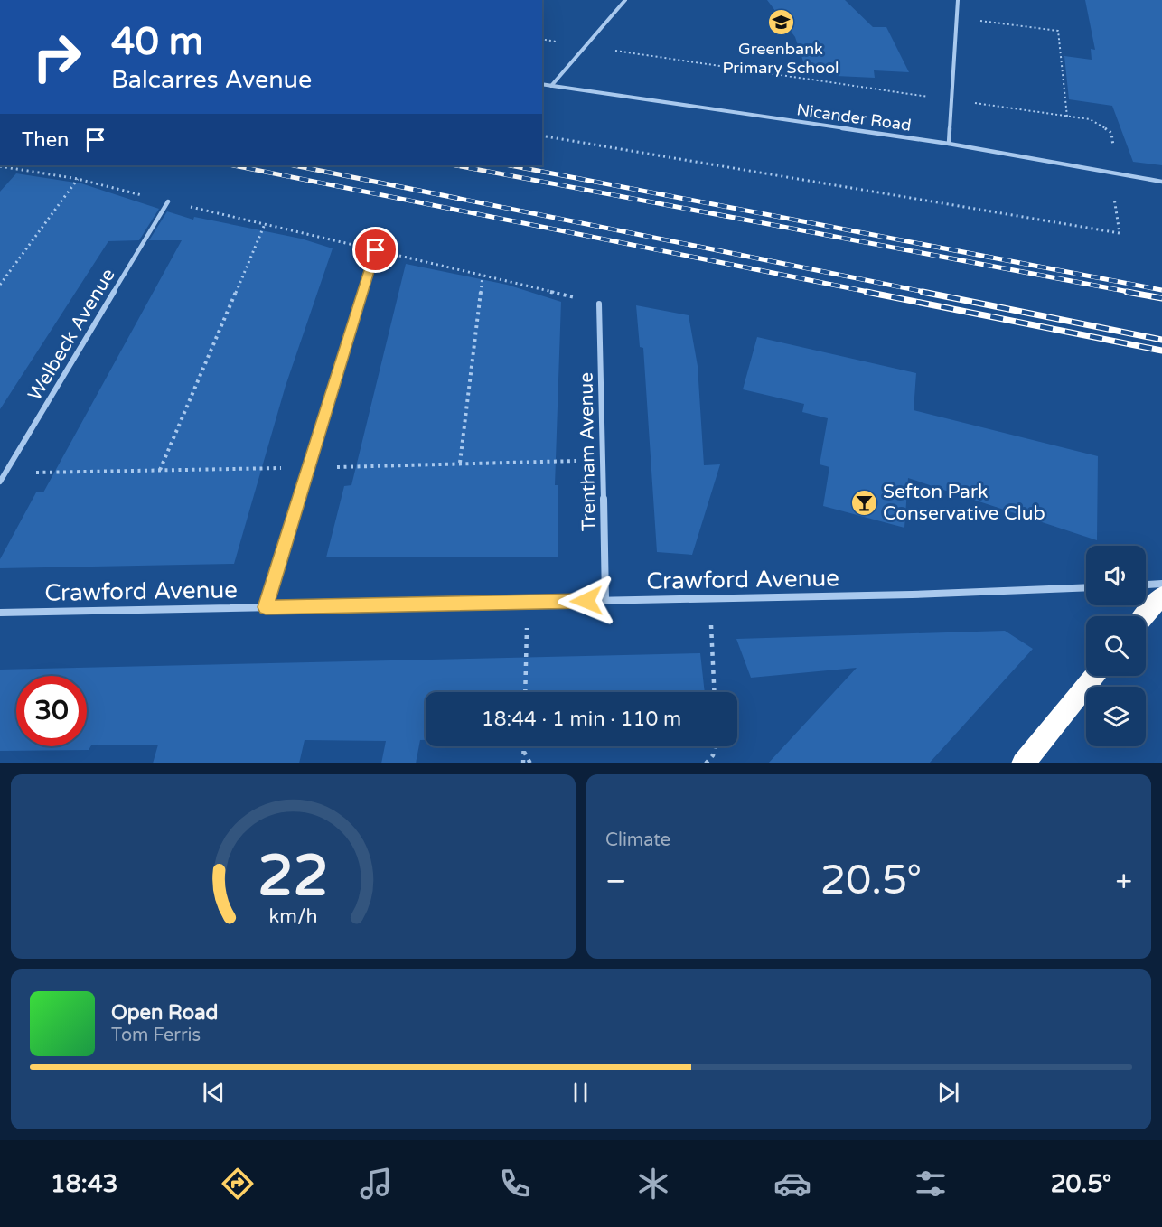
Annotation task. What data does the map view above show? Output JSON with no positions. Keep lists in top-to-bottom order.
{
  "streets": {
    "street": [
      "Nicander Road",
      "Welbeck Avenue",
      "Trentham Avenue",
      "Crawford Avenue"
    ]
  },
  "crossings": [
    ["Trentham Avenue", "Crawford Avenue"]
  ],
  "places": {
    "school or university": ["Greenbank Primary School"],
    "bar": ["Sefton Park Conservative Club"]
  },
  "page": {
    "turn": ["40 m", "Balcarres Avenue"],
    "then": "Then",
    "limit": "30",
    "trip": "18:44 · 1 min · 110 m",
    "tile": "Climate",
    "heat": ["−", "20.5°", "+"],
    "song": ["Open Road", "Tom Ferris"],
    "tabs": ["18:43", "20.5°"],
    "gauge": ["22", "km/h"]
  }
}
